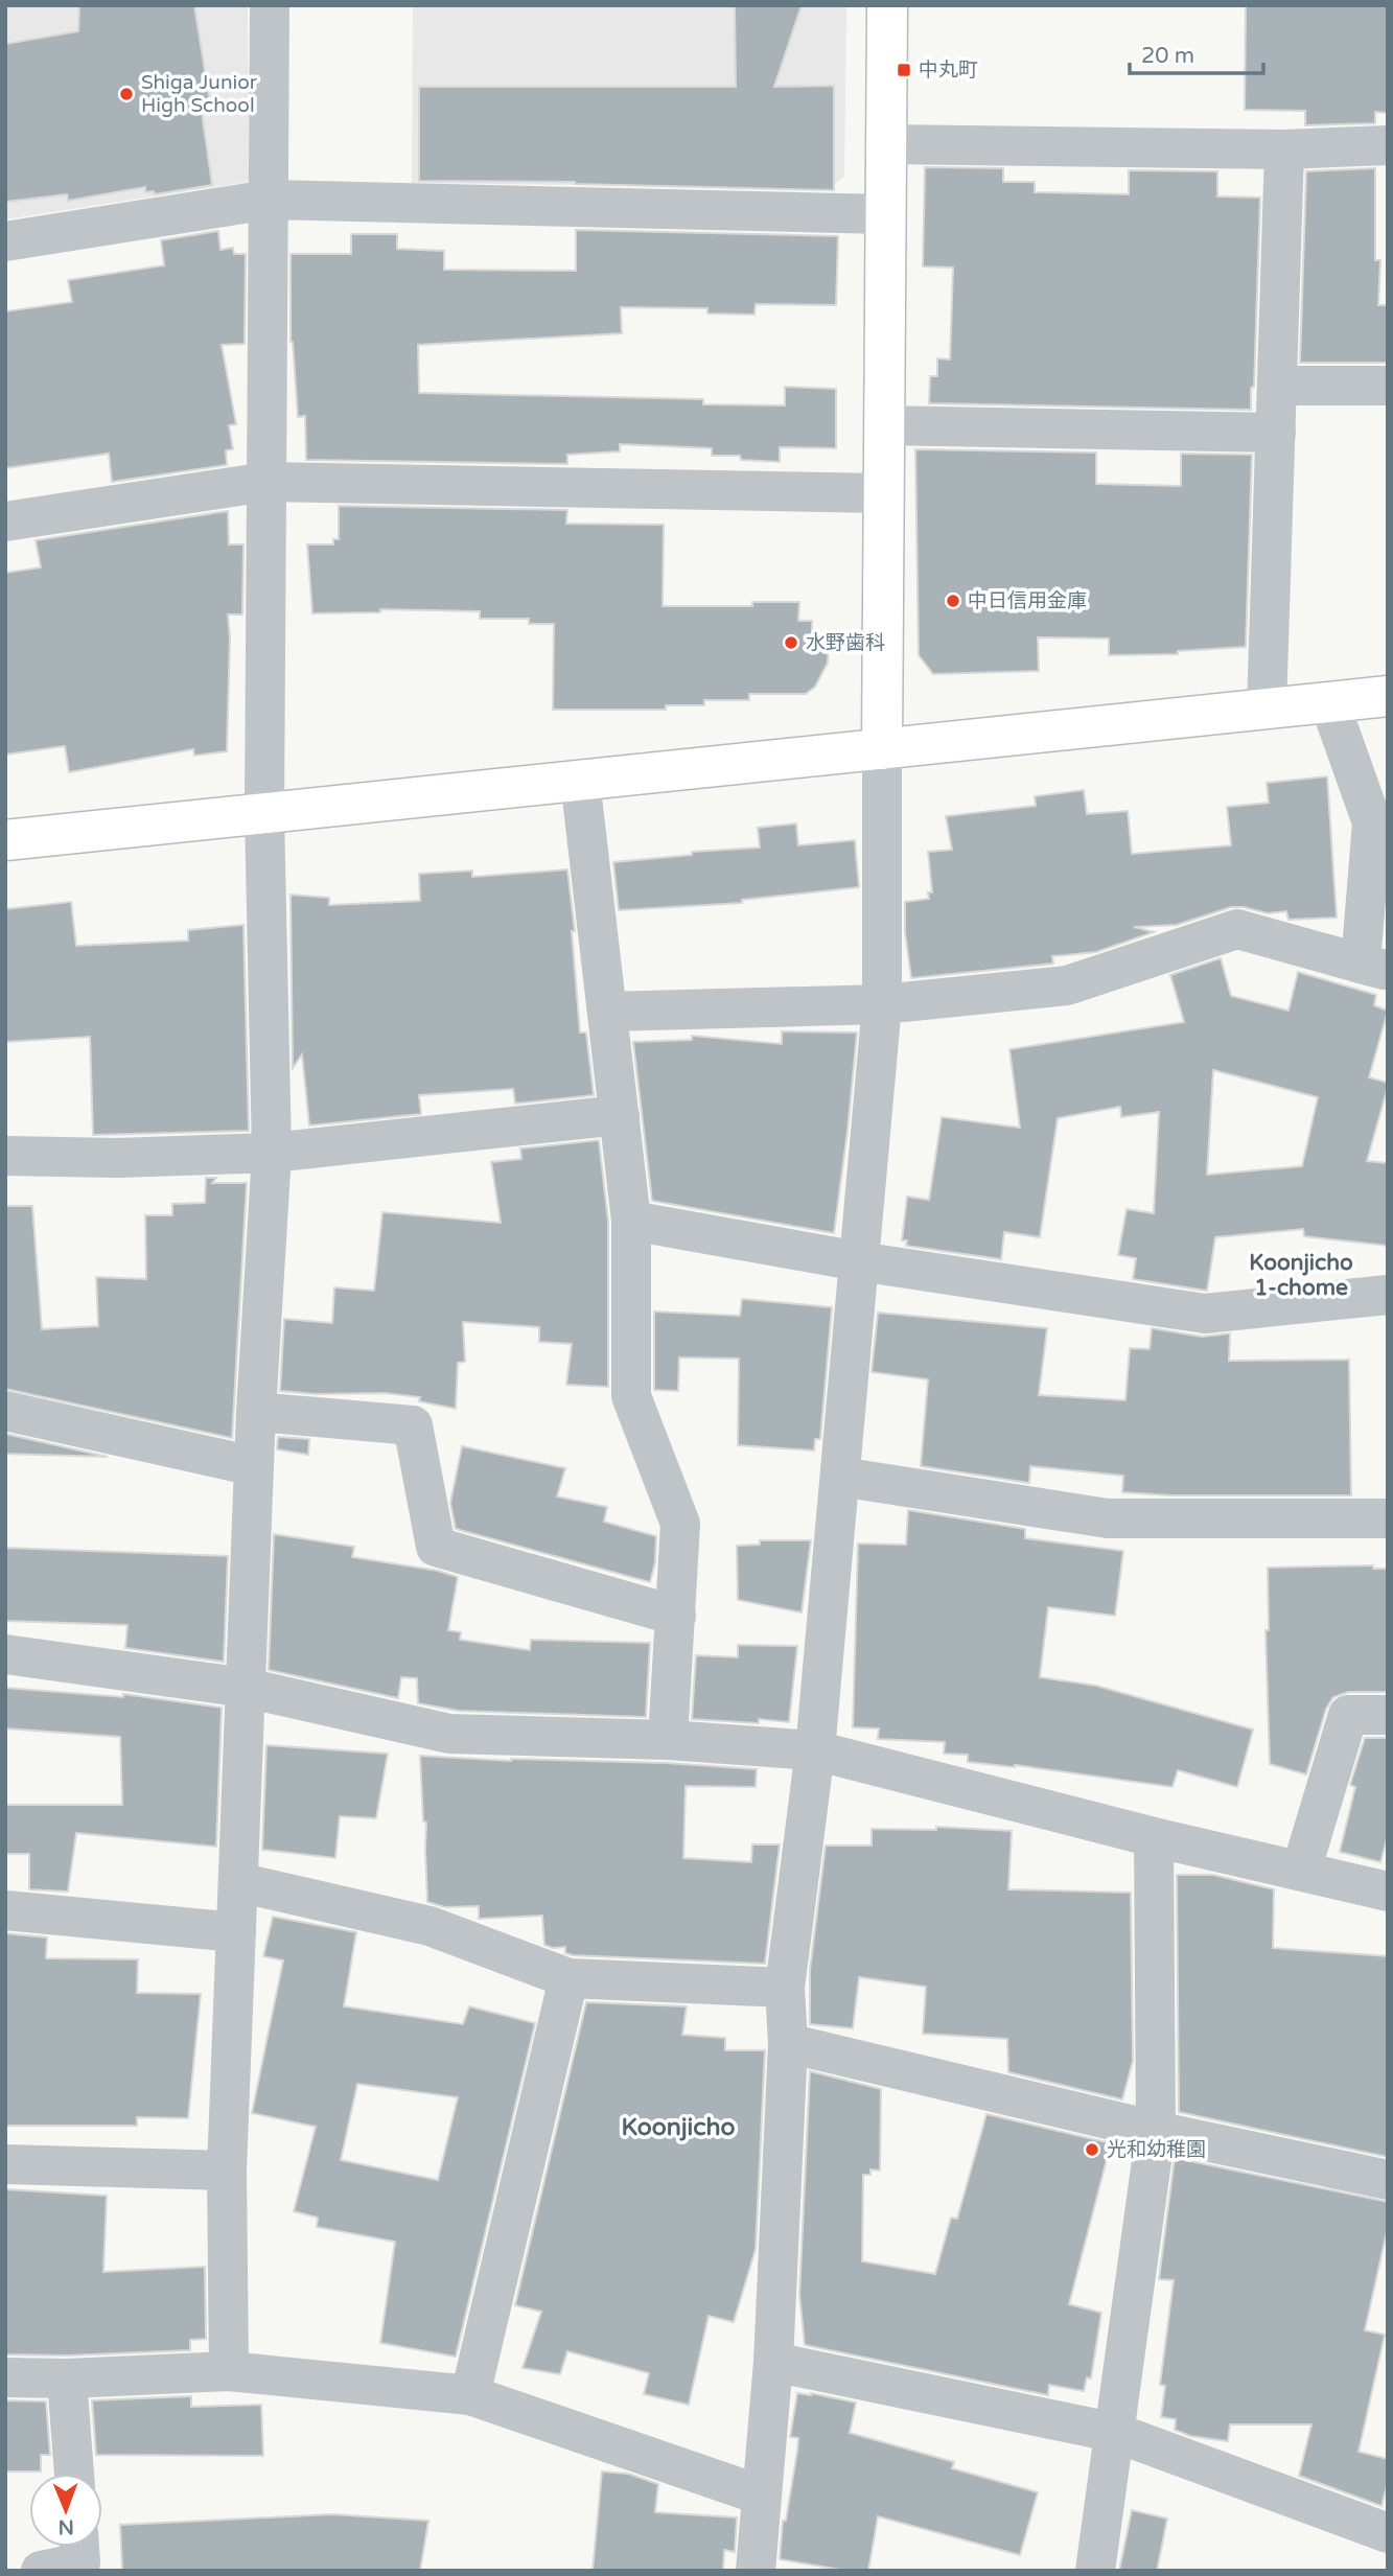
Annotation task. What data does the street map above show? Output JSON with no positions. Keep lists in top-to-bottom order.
{
  "districts": ["Koonjicho 1-chome", "Koonjicho"],
  "places": {
    "transit": ["中丸町"],
    "other": [
      "Shiga Junior High School",
      "中日信用金庫",
      "水野歯科",
      "光和幼稚園"
    ]
  },
  "scale_bar": "20 m",
  "north": "bottom"
}
